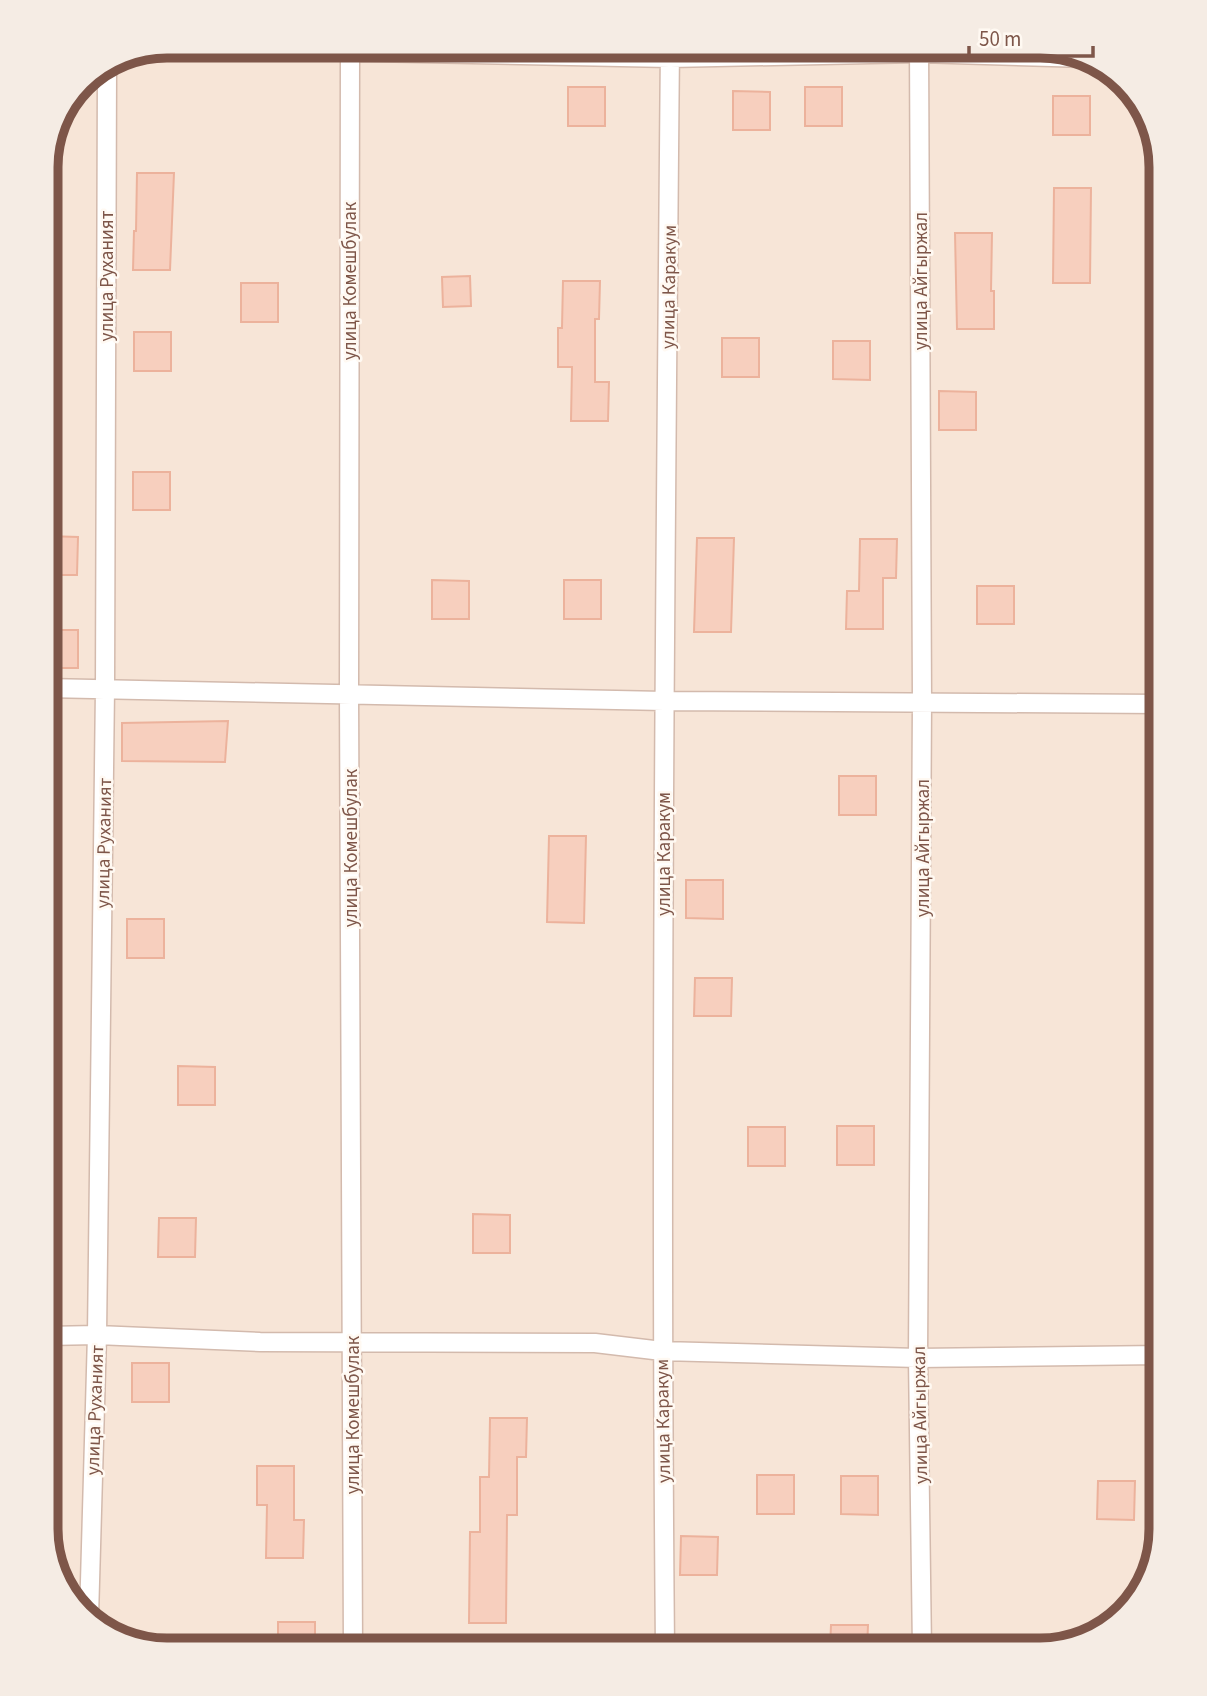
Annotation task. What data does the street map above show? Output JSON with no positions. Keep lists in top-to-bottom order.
{
  "streets": {
    "street": [
      "улица Руханият",
      "улица Комешбулак",
      "улица Айгыржал",
      "улица Каракум"
    ]
  },
  "scale_bar": "50 m"
}
